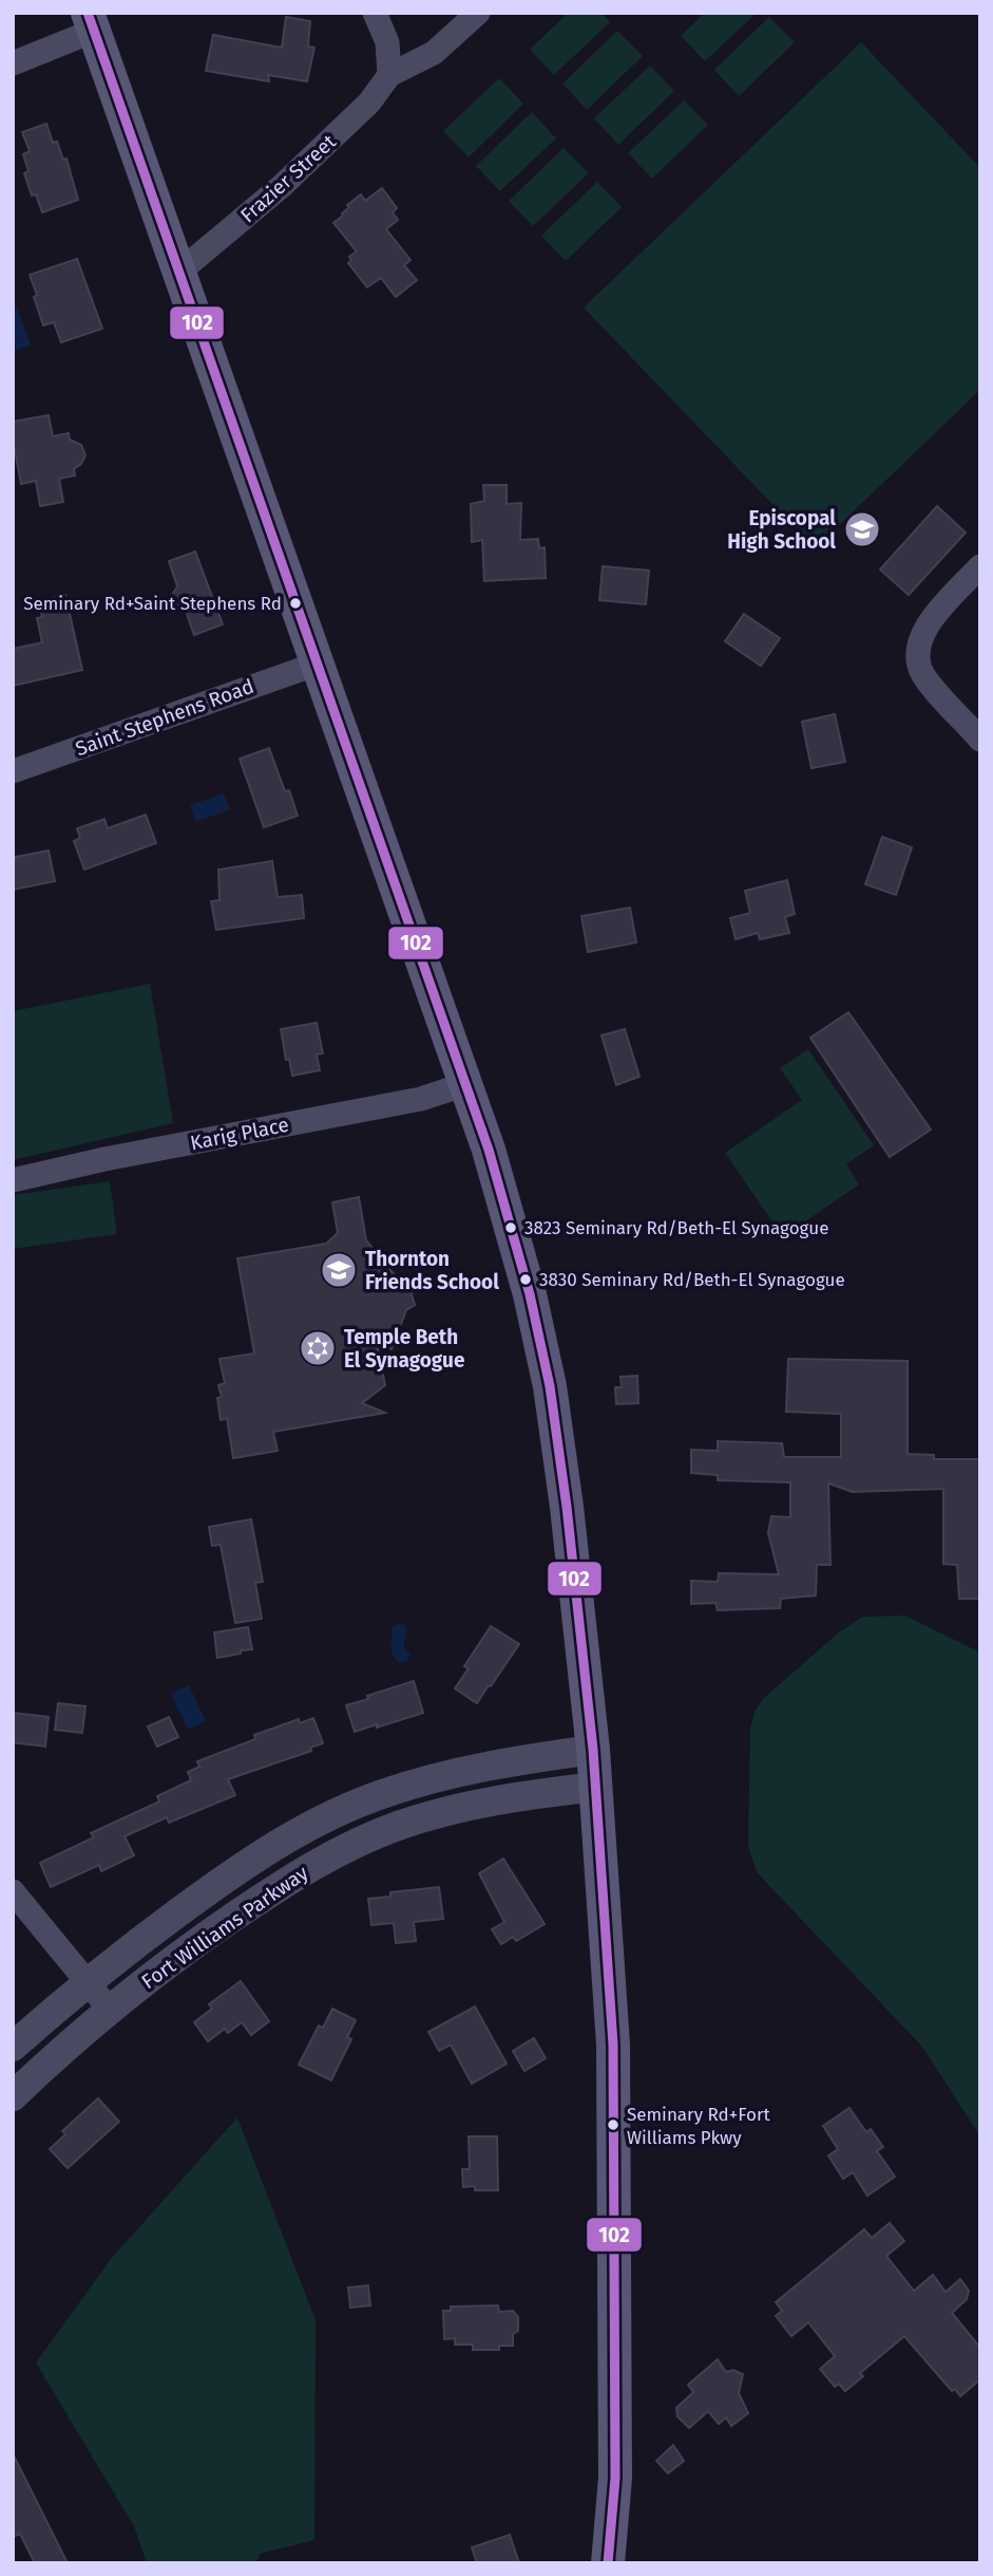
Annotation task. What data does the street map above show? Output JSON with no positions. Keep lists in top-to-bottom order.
{
  "streets": {
    "street": [
      "Frazier Street",
      "Saint Stephens Road",
      "Karig Place",
      "Fort Williams Parkway"
    ]
  },
  "places": {
    "school or university": ["Episcopal High School", "Thornton Friends School"],
    "other": [
      "Seminary Rd+Saint Stephens Rd",
      "3823 Seminary Rd/Beth-El Synagogue",
      "3830 Seminary Rd/Beth-El Synagogue",
      "Seminary Rd+Fort Williams Pkwy"
    ],
    "synagogue": ["Temple Beth El Synagogue"]
  },
  "lines": ["transit line 102"]
}
